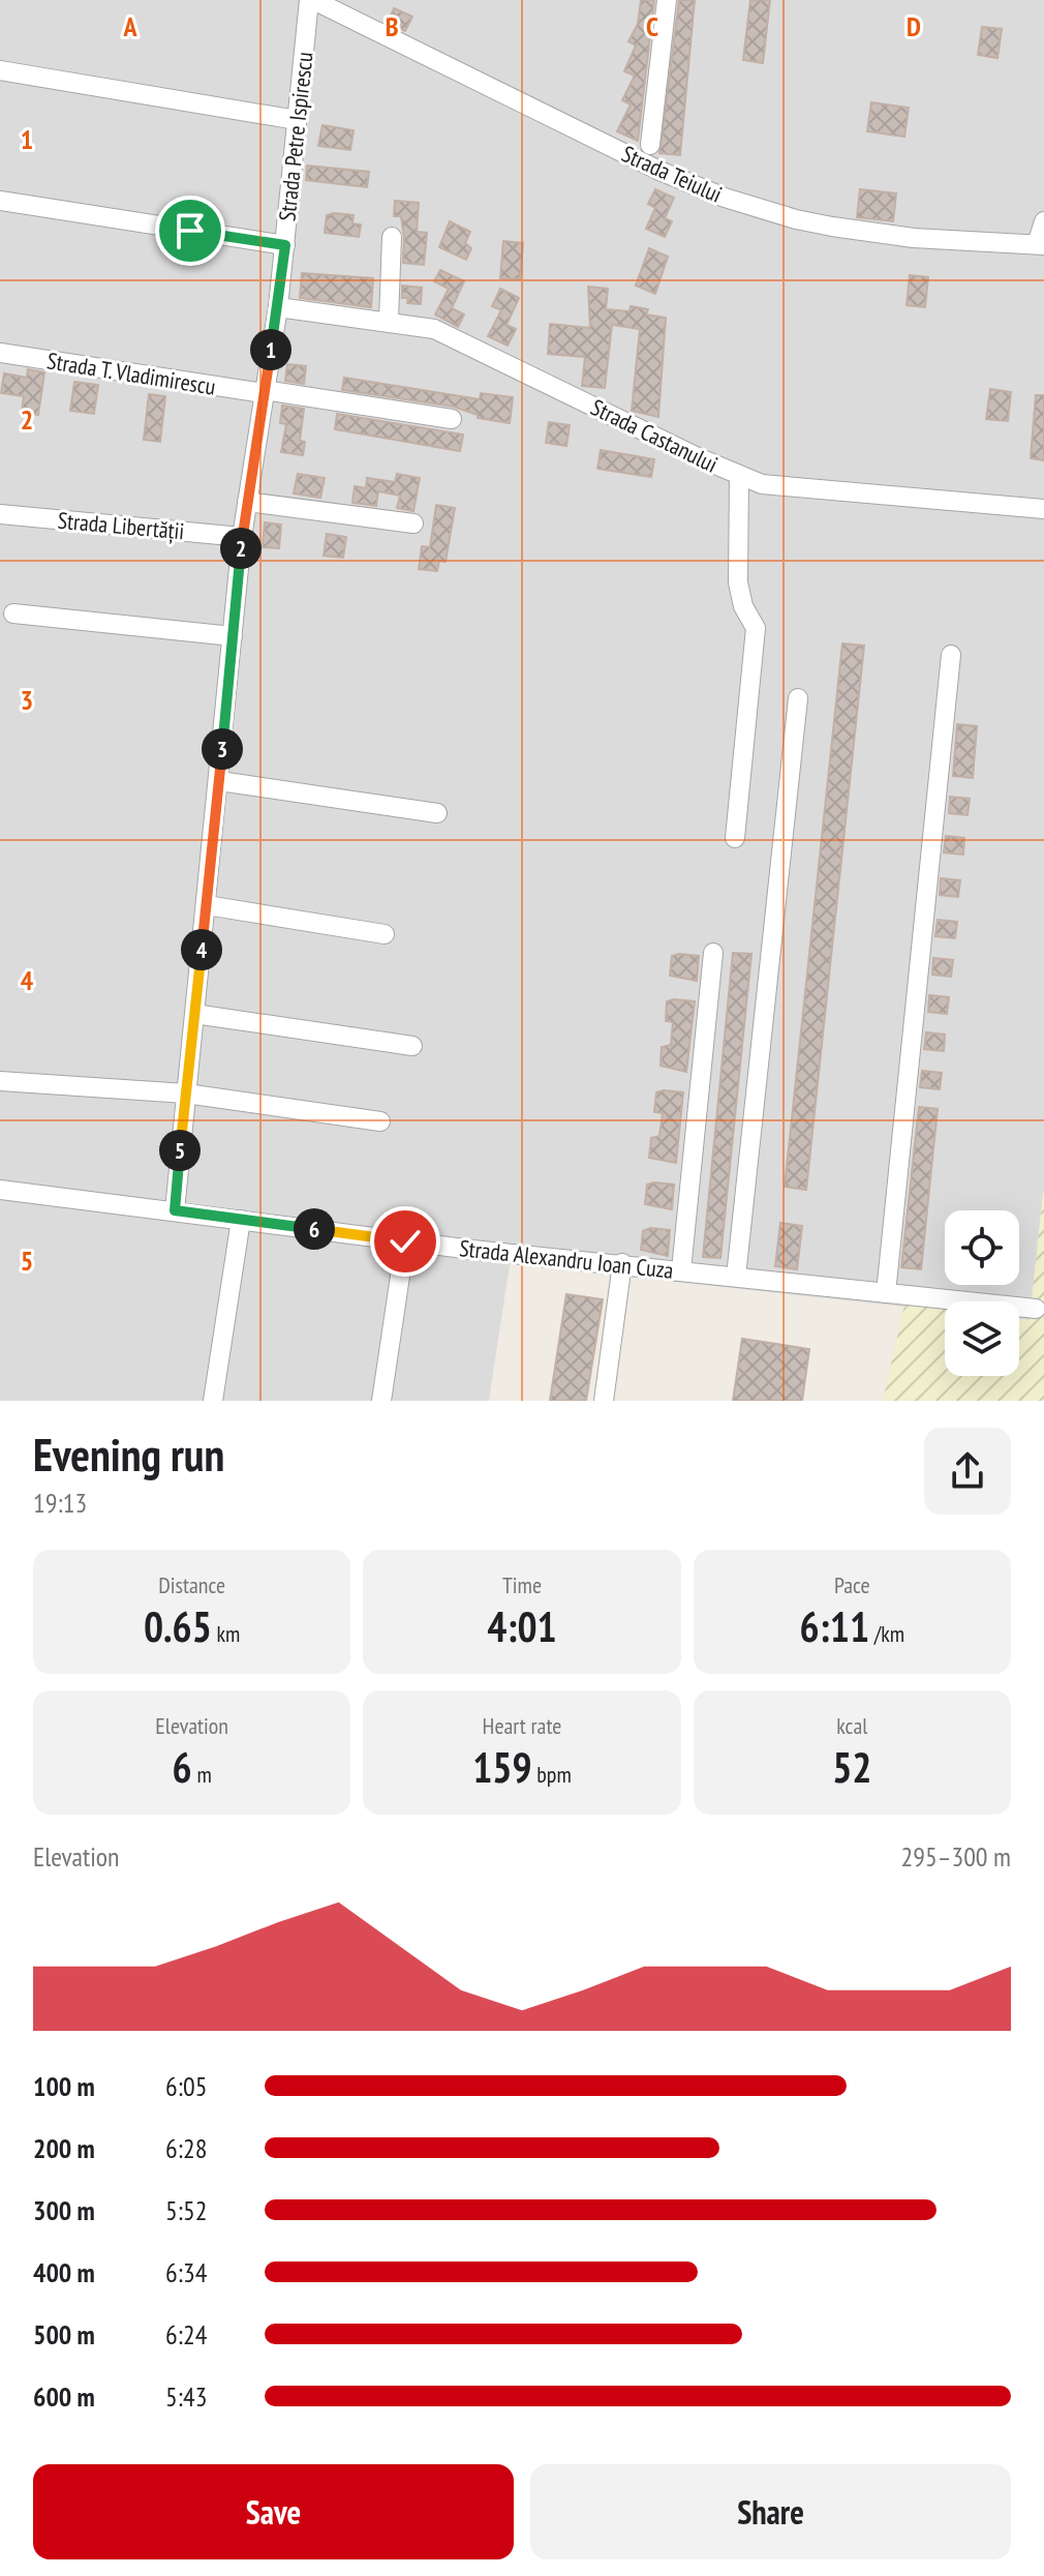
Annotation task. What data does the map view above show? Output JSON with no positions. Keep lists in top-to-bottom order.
{
  "streets": {
    "street": [
      "Strada Petre Ispirescu",
      "Strada Teiului",
      "Strada T. Vladimirescu",
      "Strada Castanului",
      "Strada Libertății",
      "Strada Alexandru Ioan Cuza"
    ]
  },
  "crossings": [
    ["Strada Petre Ispirescu", "Strada Teiului"],
    ["Strada Petre Ispirescu", "Strada T. Vladimirescu"],
    ["Strada Petre Ispirescu", "Strada Castanului"],
    ["Strada Petre Ispirescu", "Strada Libertății"],
    ["Strada Petre Ispirescu", "Strada Alexandru Ioan Cuza"]
  ],
  "page": {
    "pins": [
      "1",
      "2",
      "3",
      "4",
      "5",
      "6"
    ],
    "heading": ["Evening run", "19:13"],
    "stats": [
      ["Distance", "0.65 km"],
      ["Time", "4:01"],
      ["Pace", "6:11 /km"],
      ["Elevation", "6 m"],
      ["Heart rate", "159 bpm"],
      ["kcal", "52"]
    ],
    "chart": ["Elevation", "295–300 m"],
    "list": [
      {
        "name": "100 m",
        "note": "6:05"
      },
      {
        "name": "200 m",
        "note": "6:28"
      },
      {
        "name": "300 m",
        "note": "5:52"
      },
      {
        "name": "400 m",
        "note": "6:34"
      },
      {
        "name": "500 m",
        "note": "6:24"
      },
      {
        "name": "600 m",
        "note": "5:43"
      }
    ],
    "buttons": ["Save", "Share"]
  },
  "grid": {
    "columns": [
      "A",
      "B",
      "C",
      "D"
    ],
    "rows": [
      "1",
      "2",
      "3",
      "4",
      "5"
    ]
  }
}
